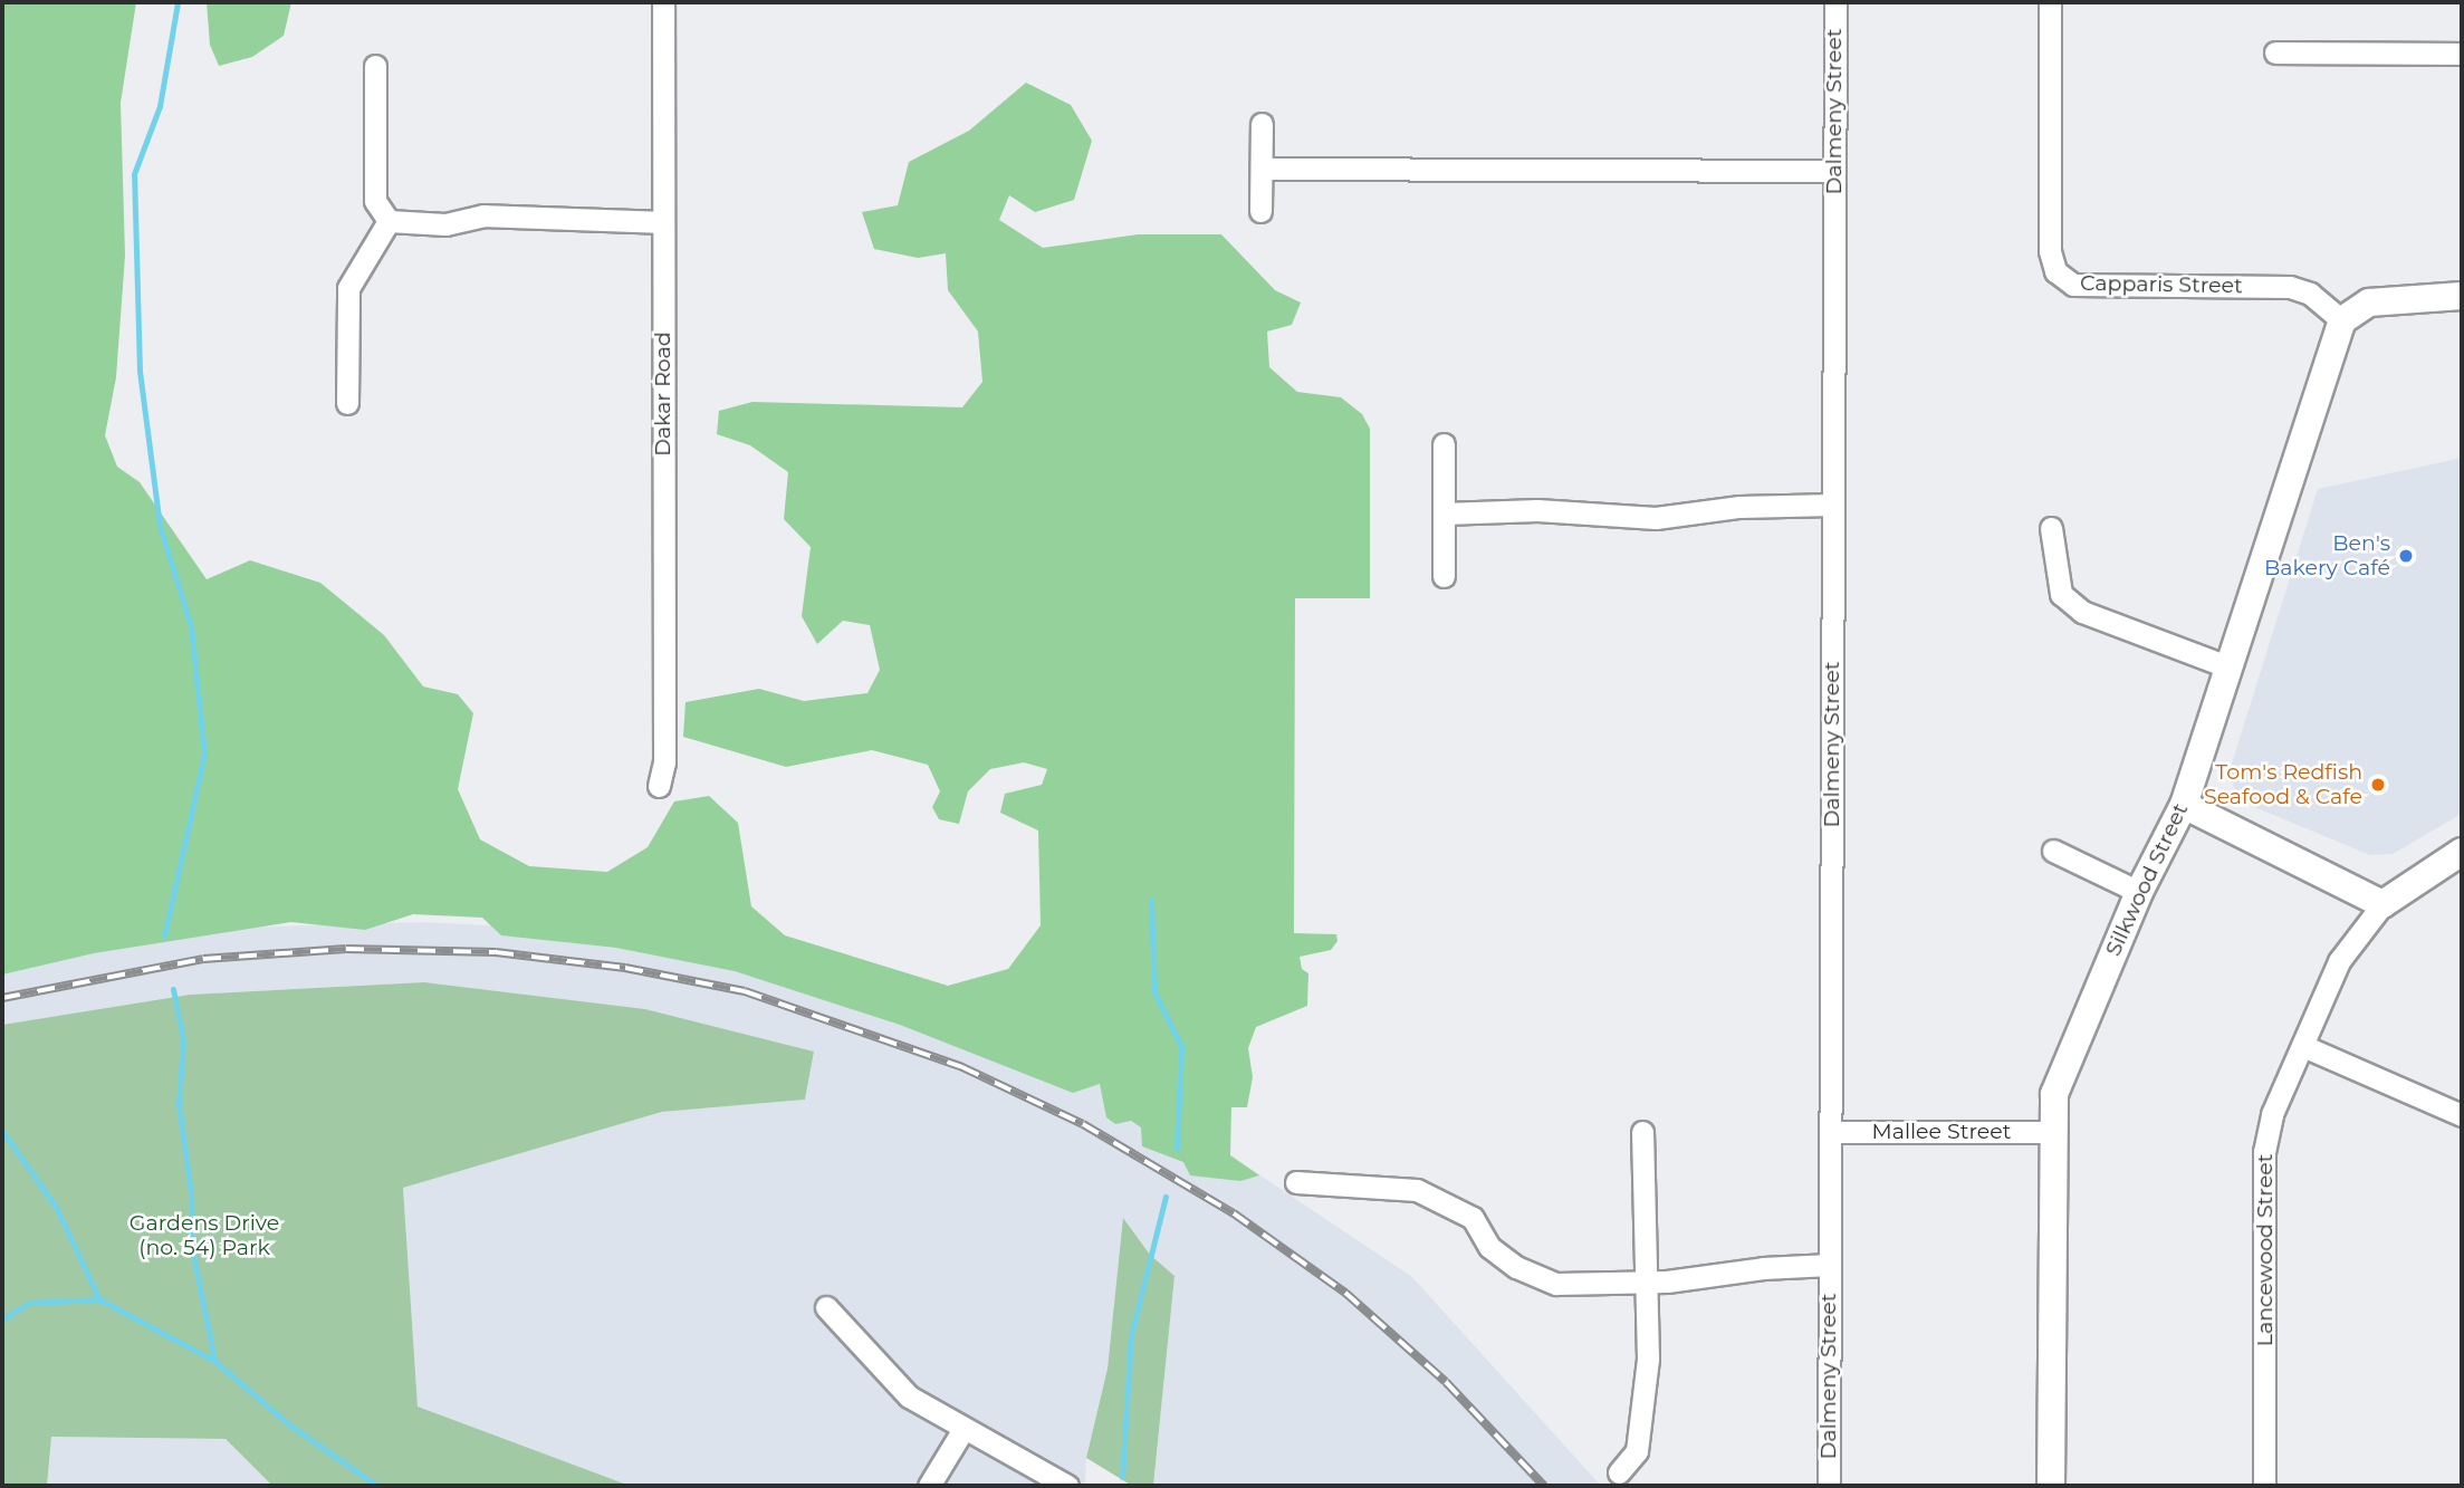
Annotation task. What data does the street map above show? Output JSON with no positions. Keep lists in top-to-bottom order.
{
  "streets": {
    "street": [
      "Dalmeny Street",
      "Capparis Street",
      "Dakar Road",
      "Silkwood Street",
      "Mallee Street",
      "Lancewood Street"
    ]
  },
  "crossings": [
    ["Dalmeny Street", "Mallee Street"],
    ["Capparis Street", "Silkwood Street"],
    ["Silkwood Street", "Mallee Street"]
  ],
  "parks": ["Gardens Drive (no. 54) Park"],
  "places": ["Ben's Bakery Café", "Tom's Redfish Seafood & Cafe"]
}
